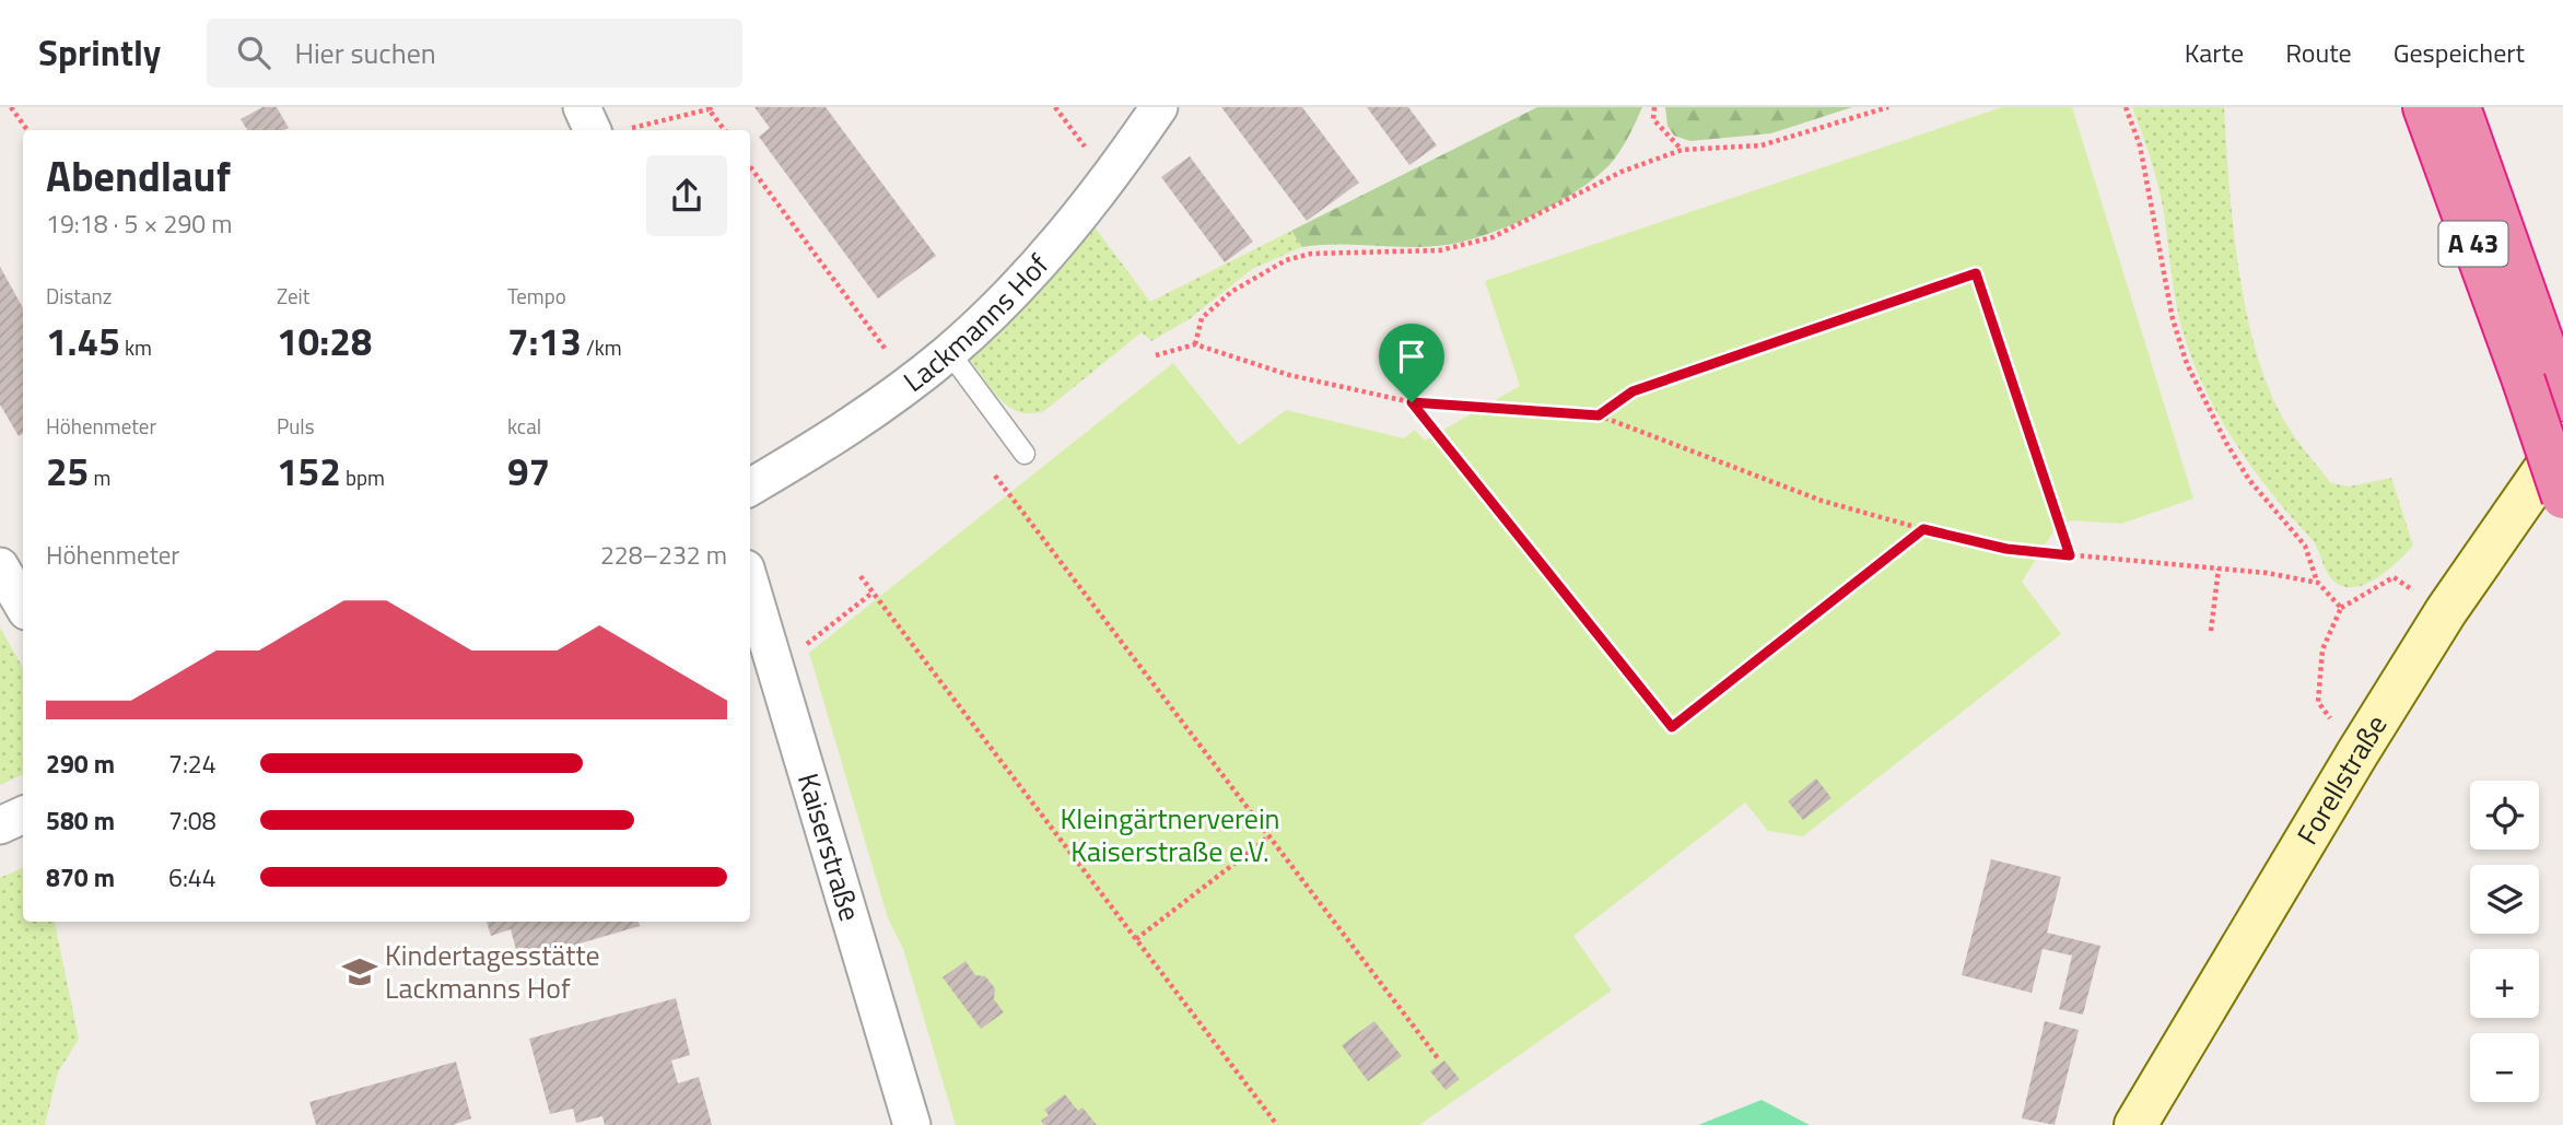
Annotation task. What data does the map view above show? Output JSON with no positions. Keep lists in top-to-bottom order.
{
  "streets": {
    "highway": ["A 43"],
    "street": ["Lackmanns Hof", "Forellstraße", "Kaiserstraße"]
  },
  "parks": ["Kleingärtnerverein Kaiserstraße e.V."],
  "places": {
    "school or university": ["Kindertagesstätte Lackmanns Hof"]
  },
  "page": {
    "header": "Sprintly",
    "search": "Hier suchen",
    "nav": ["Karte", "Route", "Gespeichert"],
    "heading": ["Abendlauf", "19:18 · 5 × 290 m"],
    "stats": [
      ["Distanz", "1.45 km"],
      ["Zeit", "10:28"],
      ["Tempo", "7:13 /km"],
      ["Höhenmeter", "25 m"],
      ["Puls", "152 bpm"],
      ["kcal", "97"]
    ],
    "chart": ["Höhenmeter", "228–232 m"],
    "list": [
      {
        "name": "290 m",
        "note": "7:24"
      },
      {
        "name": "580 m",
        "note": "7:08"
      },
      {
        "name": "870 m",
        "note": "6:44"
      }
    ],
    "map_buttons": ["+", "−"]
  }
}
